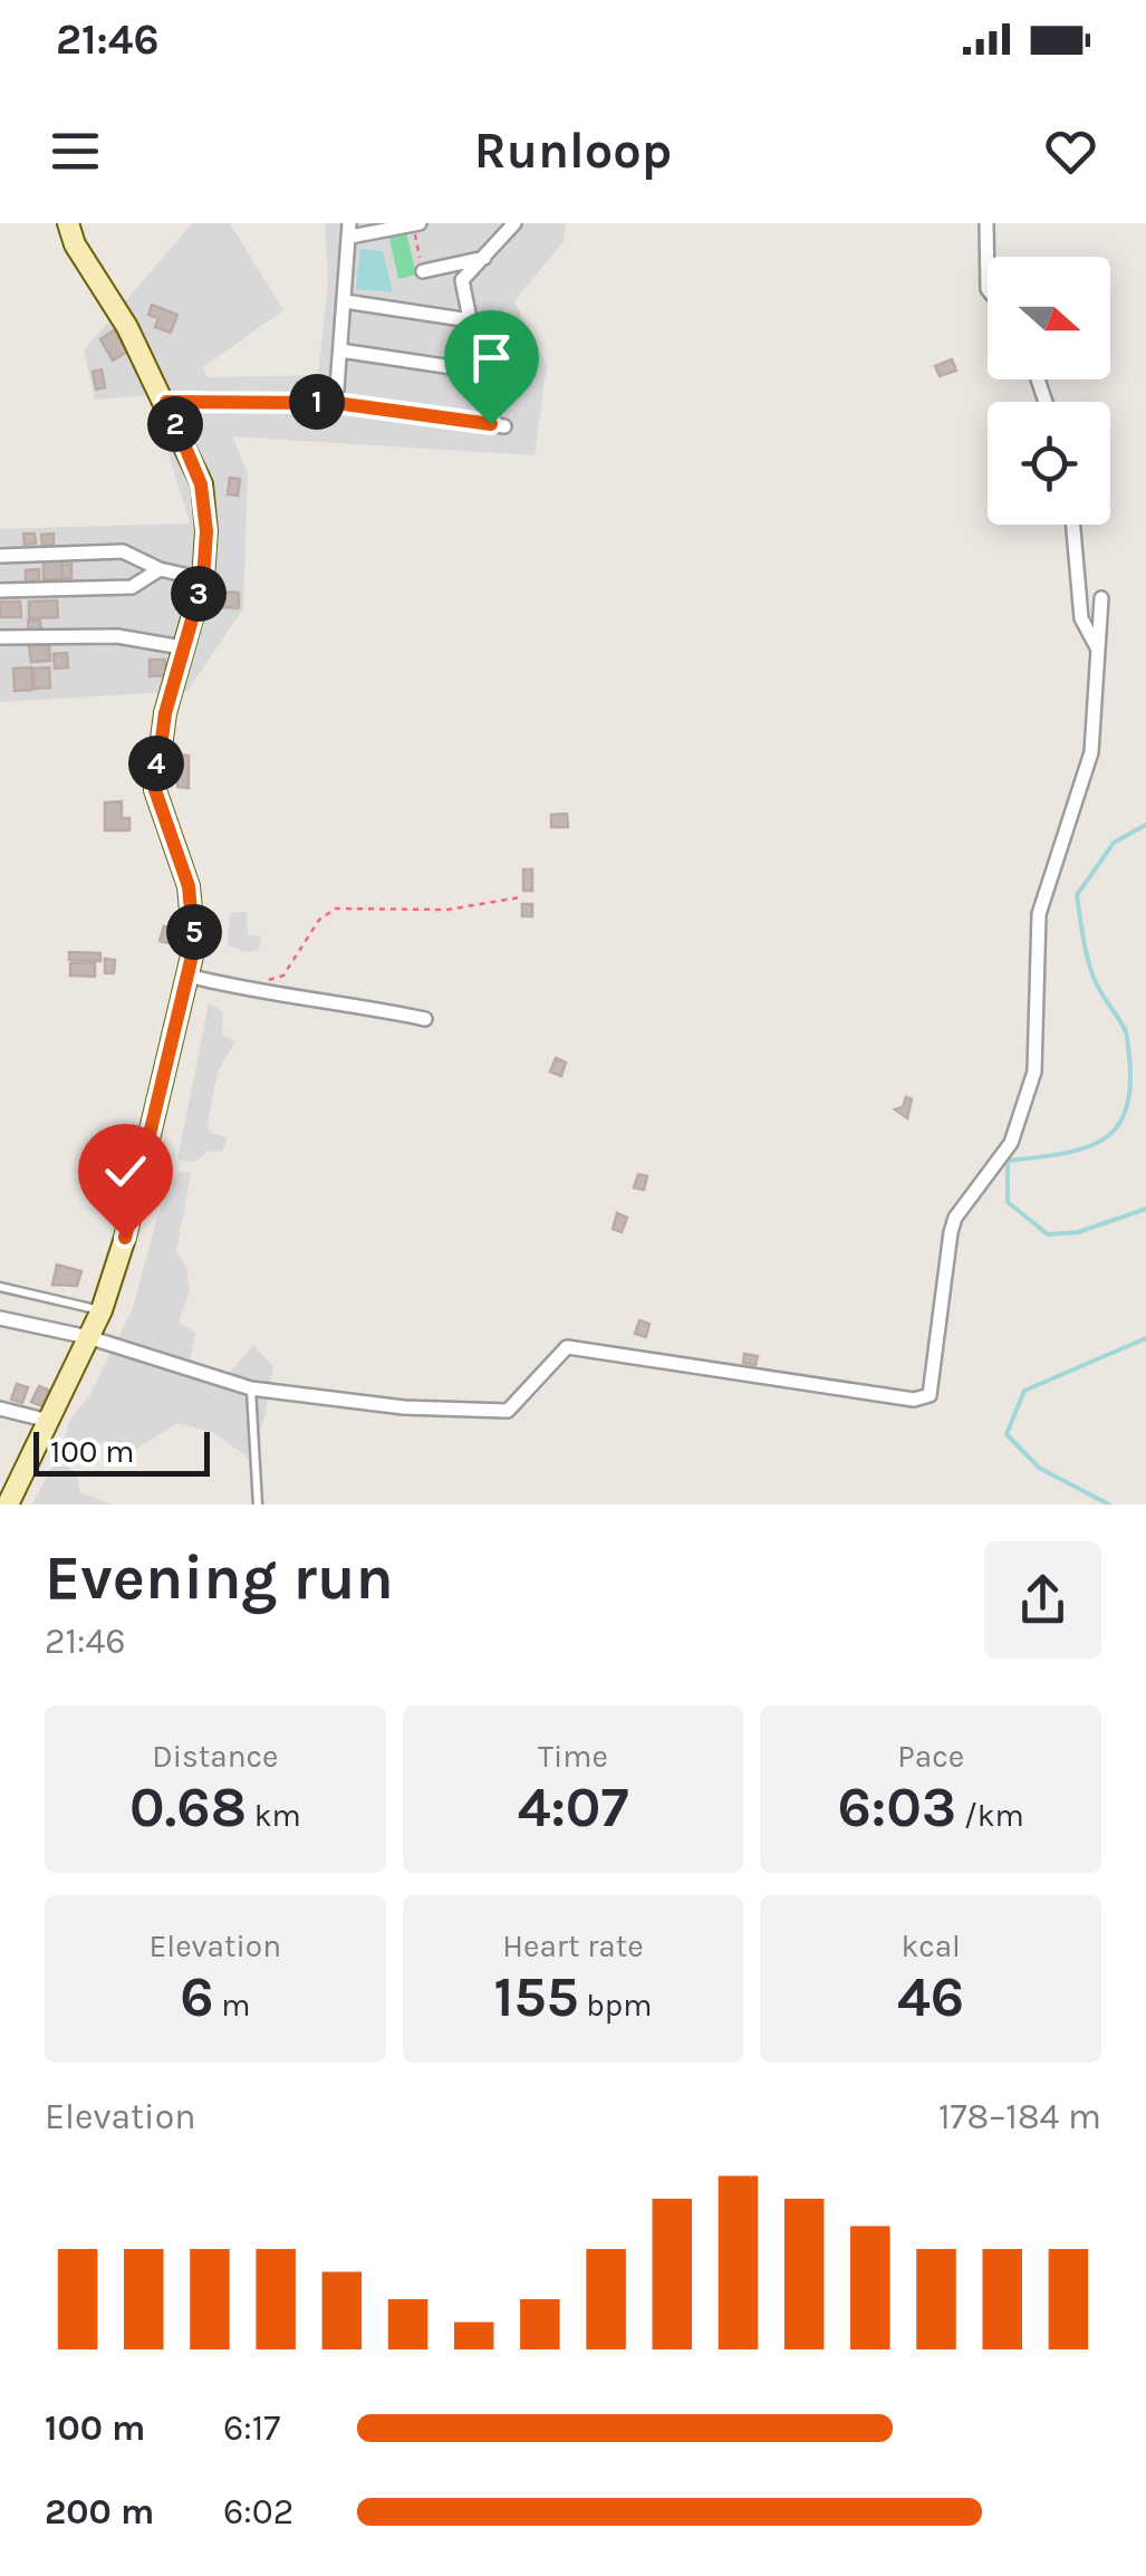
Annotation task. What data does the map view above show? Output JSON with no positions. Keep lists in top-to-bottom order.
{
  "scale_bar": "100 m",
  "north": "right",
  "page": {
    "status": "21:46",
    "header": "Runloop",
    "pins": [
      "1",
      "2",
      "3",
      "4",
      "5"
    ],
    "scale": "100 m",
    "heading": ["Evening run", "21:46"],
    "stats": [
      ["Distance", "0.68 km"],
      ["Time", "4:07"],
      ["Pace", "6:03 /km"],
      ["Elevation", "6 m"],
      ["Heart rate", "155 bpm"],
      ["kcal", "46"]
    ],
    "chart": ["Elevation", "178–184 m"],
    "list": [
      {
        "name": "100 m",
        "note": "6:17"
      },
      {
        "name": "200 m",
        "note": "6:02"
      }
    ]
  }
}
